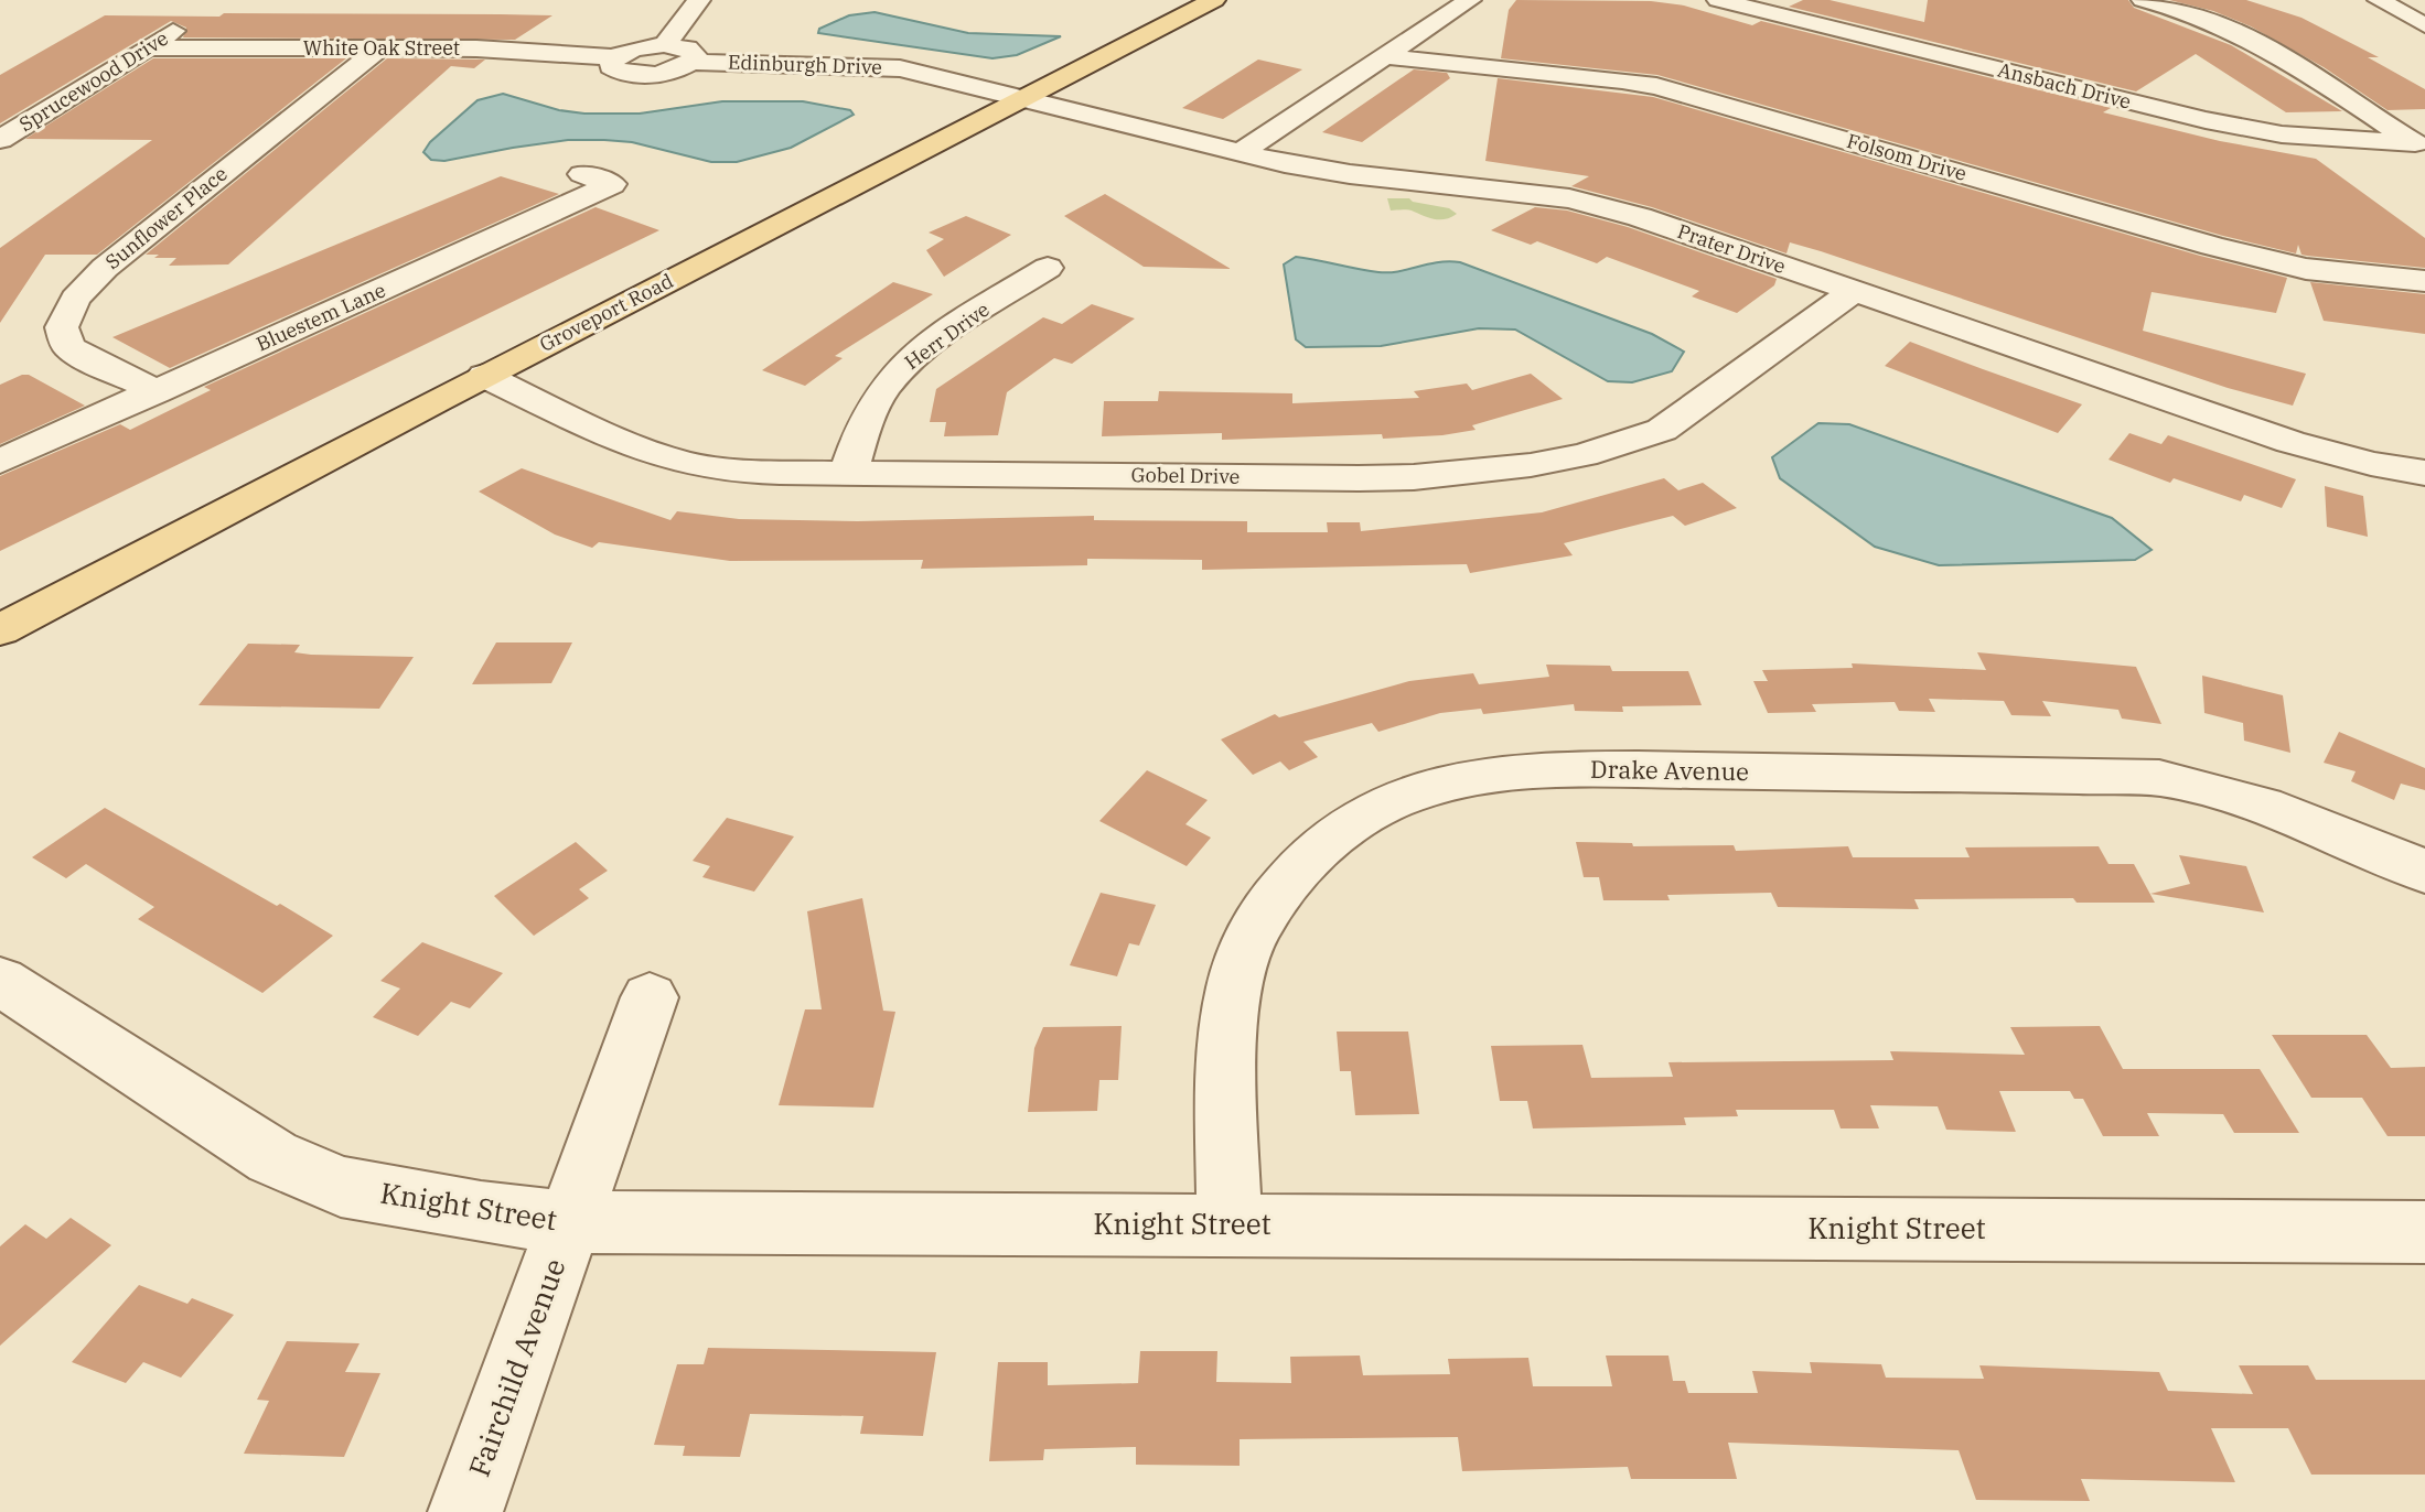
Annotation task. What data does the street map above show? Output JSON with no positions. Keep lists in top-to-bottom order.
{
  "streets": {
    "main road": ["Groveport Road"],
    "street": [
      "White Oak Street",
      "Edinburgh Drive",
      "Sprucewood Drive",
      "Ansbach Drive",
      "Folsom Drive",
      "Sunflower Place",
      "Prater Drive",
      "Bluestem Lane",
      "Herr Drive",
      "Gobel Drive",
      "Drake Avenue",
      "Knight Street",
      "Fairchild Avenue"
    ]
  },
  "crossings": [
    ["White Oak Street", "Sprucewood Drive"],
    ["White Oak Street", "Sunflower Place"],
    ["Edinburgh Drive", "Prater Drive"],
    ["Edinburgh Drive", "Groveport Road"],
    ["Sunflower Place", "Bluestem Lane"],
    ["Prater Drive", "Groveport Road"],
    ["Prater Drive", "Gobel Drive"],
    ["Groveport Road", "Gobel Drive"],
    ["Herr Drive", "Gobel Drive"],
    ["Drake Avenue", "Knight Street"],
    ["Knight Street", "Fairchild Avenue"]
  ]
}
